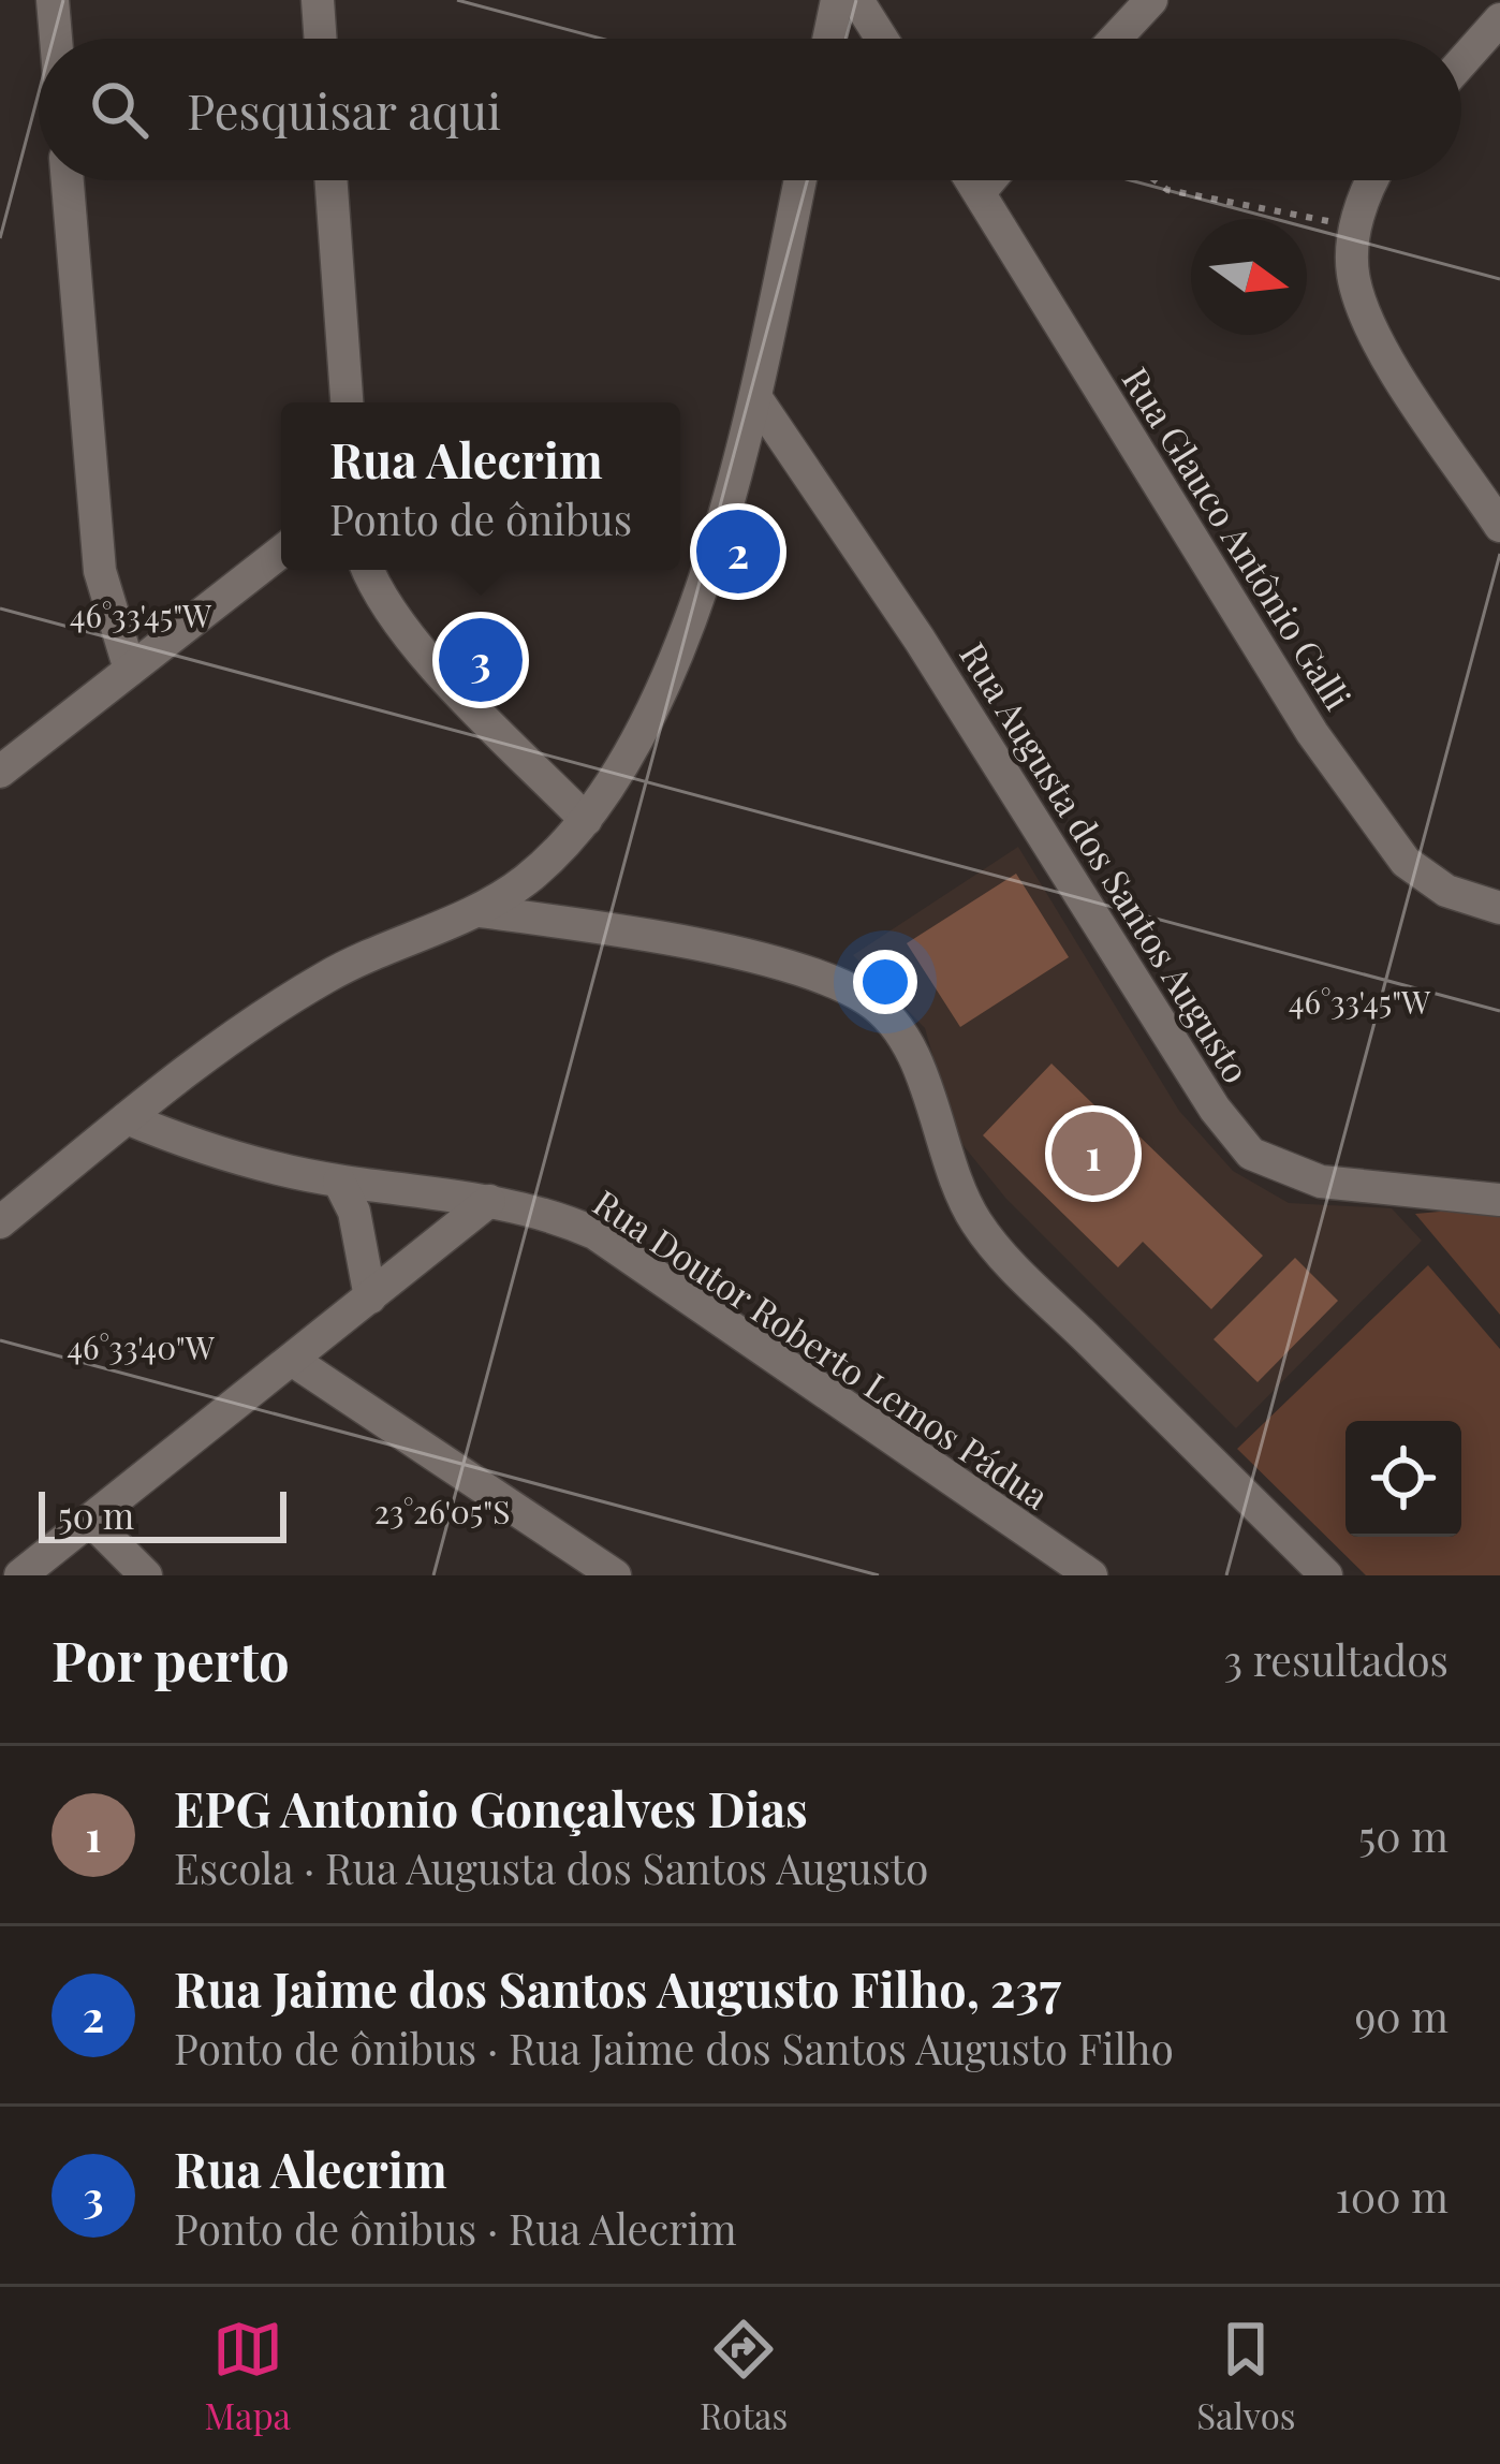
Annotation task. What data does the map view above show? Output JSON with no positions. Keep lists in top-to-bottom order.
{
  "streets": {
    "street": ["Rua Glauco Antônio Galli", "Rua Augusta dos Santos Augusto", "Rua Doutor Roberto Lemos Pádua"]
  },
  "scale_bar": "50 m",
  "north": "right",
  "page": {
    "search": "Pesquisar aqui",
    "popup": ["Rua Alecrim", "Ponto de ônibus"],
    "pins": ["2", "3", "1"],
    "scale": "50 m",
    "heading": ["Por perto", "3 resultados"],
    "list": [
      {
        "mark": "1",
        "name": "EPG Antonio Gonçalves Dias",
        "note": "Escola · Rua Augusta dos Santos Augusto",
        "value": "50 m"
      },
      {
        "mark": "2",
        "name": "Rua Jaime dos Santos Augusto Filho, 237",
        "note": "Ponto de ônibus · Rua Jaime dos Santos Augusto Filho",
        "value": "90 m"
      },
      {
        "mark": "3",
        "name": "Rua Alecrim",
        "note": "Ponto de ônibus · Rua Alecrim",
        "value": "100 m"
      }
    ],
    "nav": ["Mapa", "Rotas", "Salvos"]
  },
  "coordinates": ["46°33'45\"W", "46°33'40\"W", "23°26'05\"S"]
}
